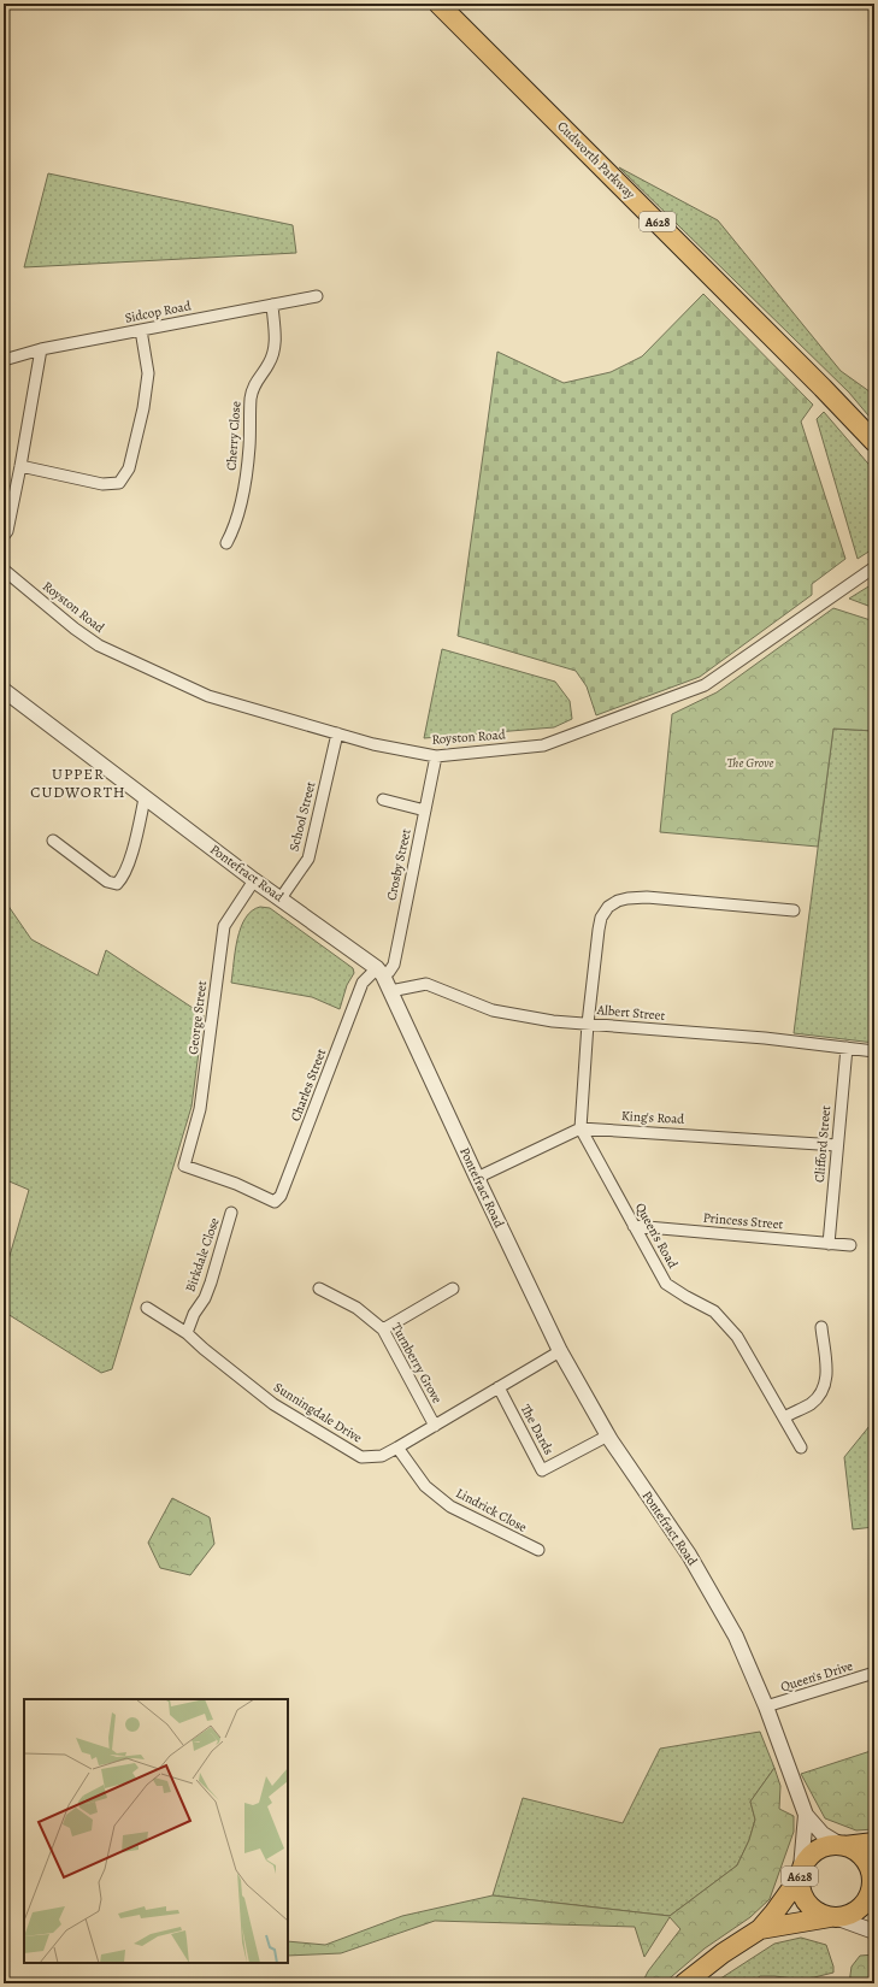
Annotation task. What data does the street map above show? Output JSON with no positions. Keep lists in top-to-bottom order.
{
  "streets": {
    "highway": ["Cudworth Parkway", "A628"],
    "street": [
      "Sidcop Road",
      "Cherry Close",
      "Royston Road",
      "School Street",
      "Crosby Street",
      "Pontefract Road",
      "Albert Street",
      "George Street",
      "Charles Street",
      "King's Road",
      "Clifford Street",
      "Princess Street",
      "Queen's Road",
      "Birkdale Close",
      "Turnberry Grove",
      "Sunningdale Drive",
      "The Dards",
      "Lindrick Close",
      "Queen's Drive"
    ]
  },
  "crossings": [
    ["A628", "Pontefract Road"],
    ["Sidcop Road", "Cherry Close"],
    ["Royston Road", "School Street"],
    ["Royston Road", "Crosby Street"],
    ["School Street", "Pontefract Road"],
    ["Crosby Street", "Pontefract Road"],
    ["Crosby Street", "Charles Street"],
    ["Pontefract Road", "Albert Street"],
    ["Pontefract Road", "George Street"],
    ["Pontefract Road", "Charles Street"],
    ["Pontefract Road", "Sunningdale Drive"],
    ["Pontefract Road", "The Dards"],
    ["Pontefract Road", "Queen's Drive"],
    ["Albert Street", "Clifford Street"],
    ["George Street", "Charles Street"],
    ["King's Road", "Clifford Street"],
    ["King's Road", "Queen's Road"],
    ["Clifford Street", "Princess Street"],
    ["Princess Street", "Queen's Road"],
    ["Birkdale Close", "Sunningdale Drive"],
    ["Turnberry Grove", "Sunningdale Drive"],
    ["Sunningdale Drive", "The Dards"],
    ["Sunningdale Drive", "Lindrick Close"]
  ],
  "districts": ["UPPER CUDWORTH"],
  "parks": ["The Grove"]
}
